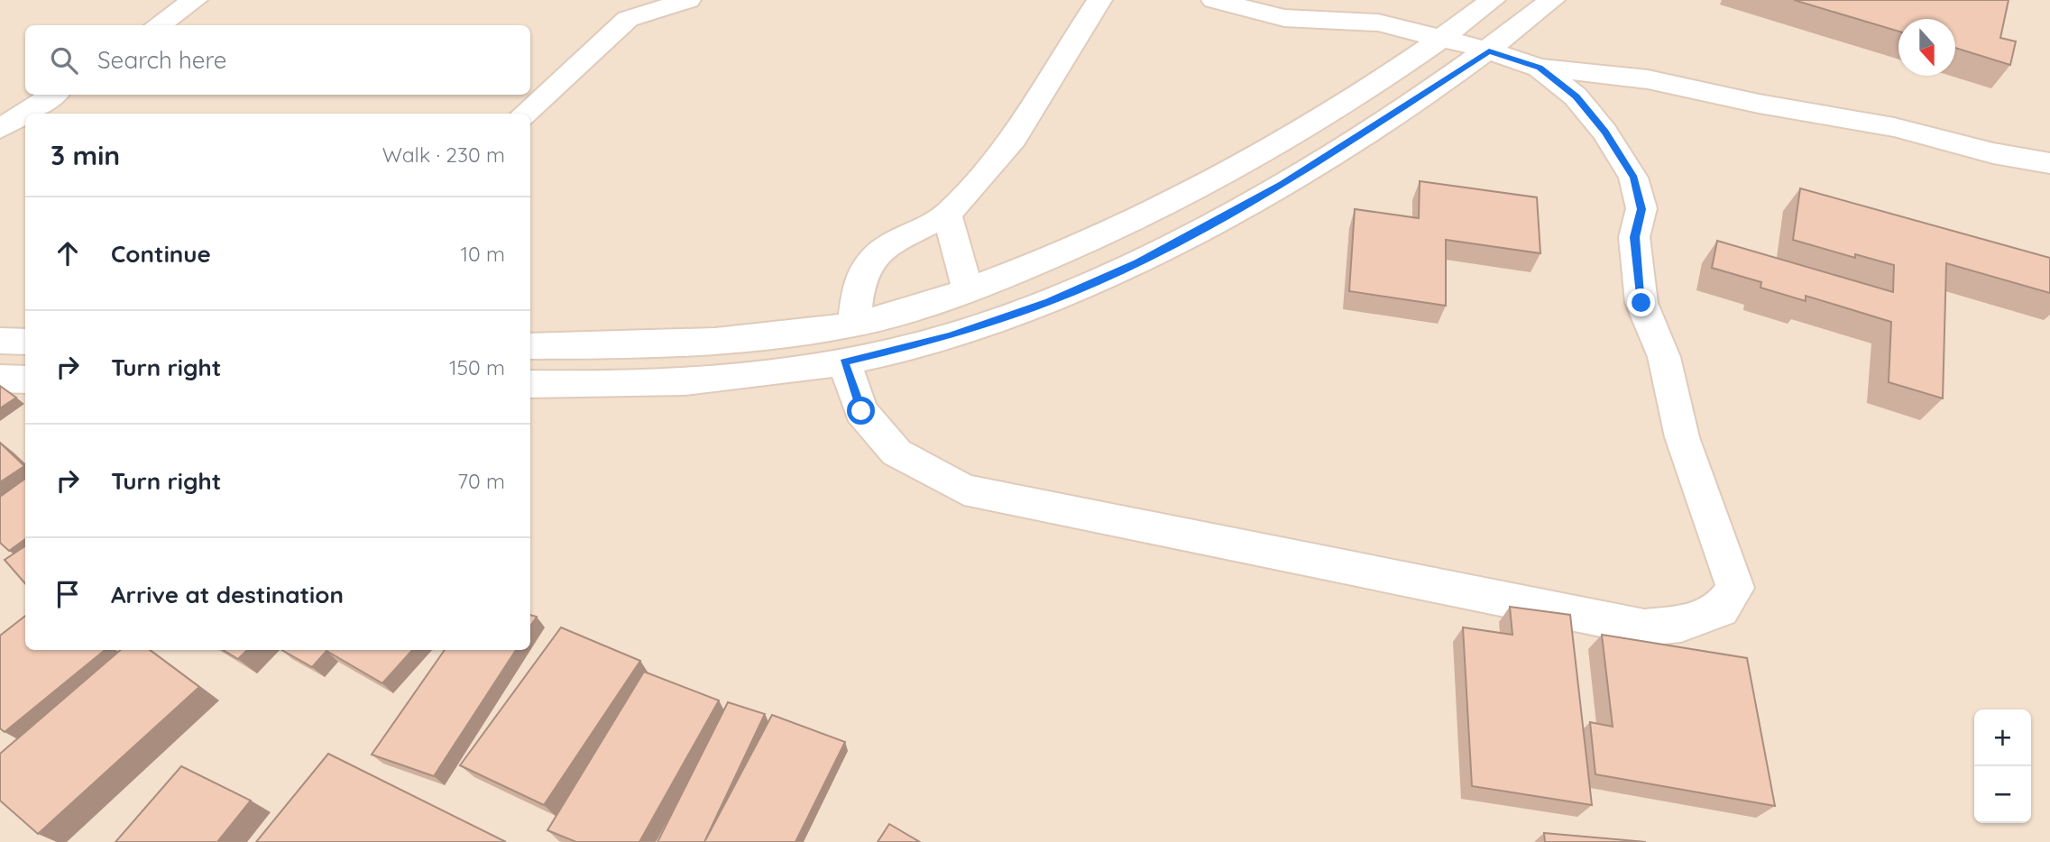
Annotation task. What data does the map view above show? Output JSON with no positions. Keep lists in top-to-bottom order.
{
  "north": "bottom",
  "page": {
    "search": "Search here",
    "heading": ["3 min", "Walk · 230 m"],
    "list": [
      ["Continue", "10 m"],
      ["Turn right", "150 m"],
      ["Turn right", "70 m"],
      "Arrive at destination"
    ],
    "map_buttons": ["+", "−"]
  }
}
